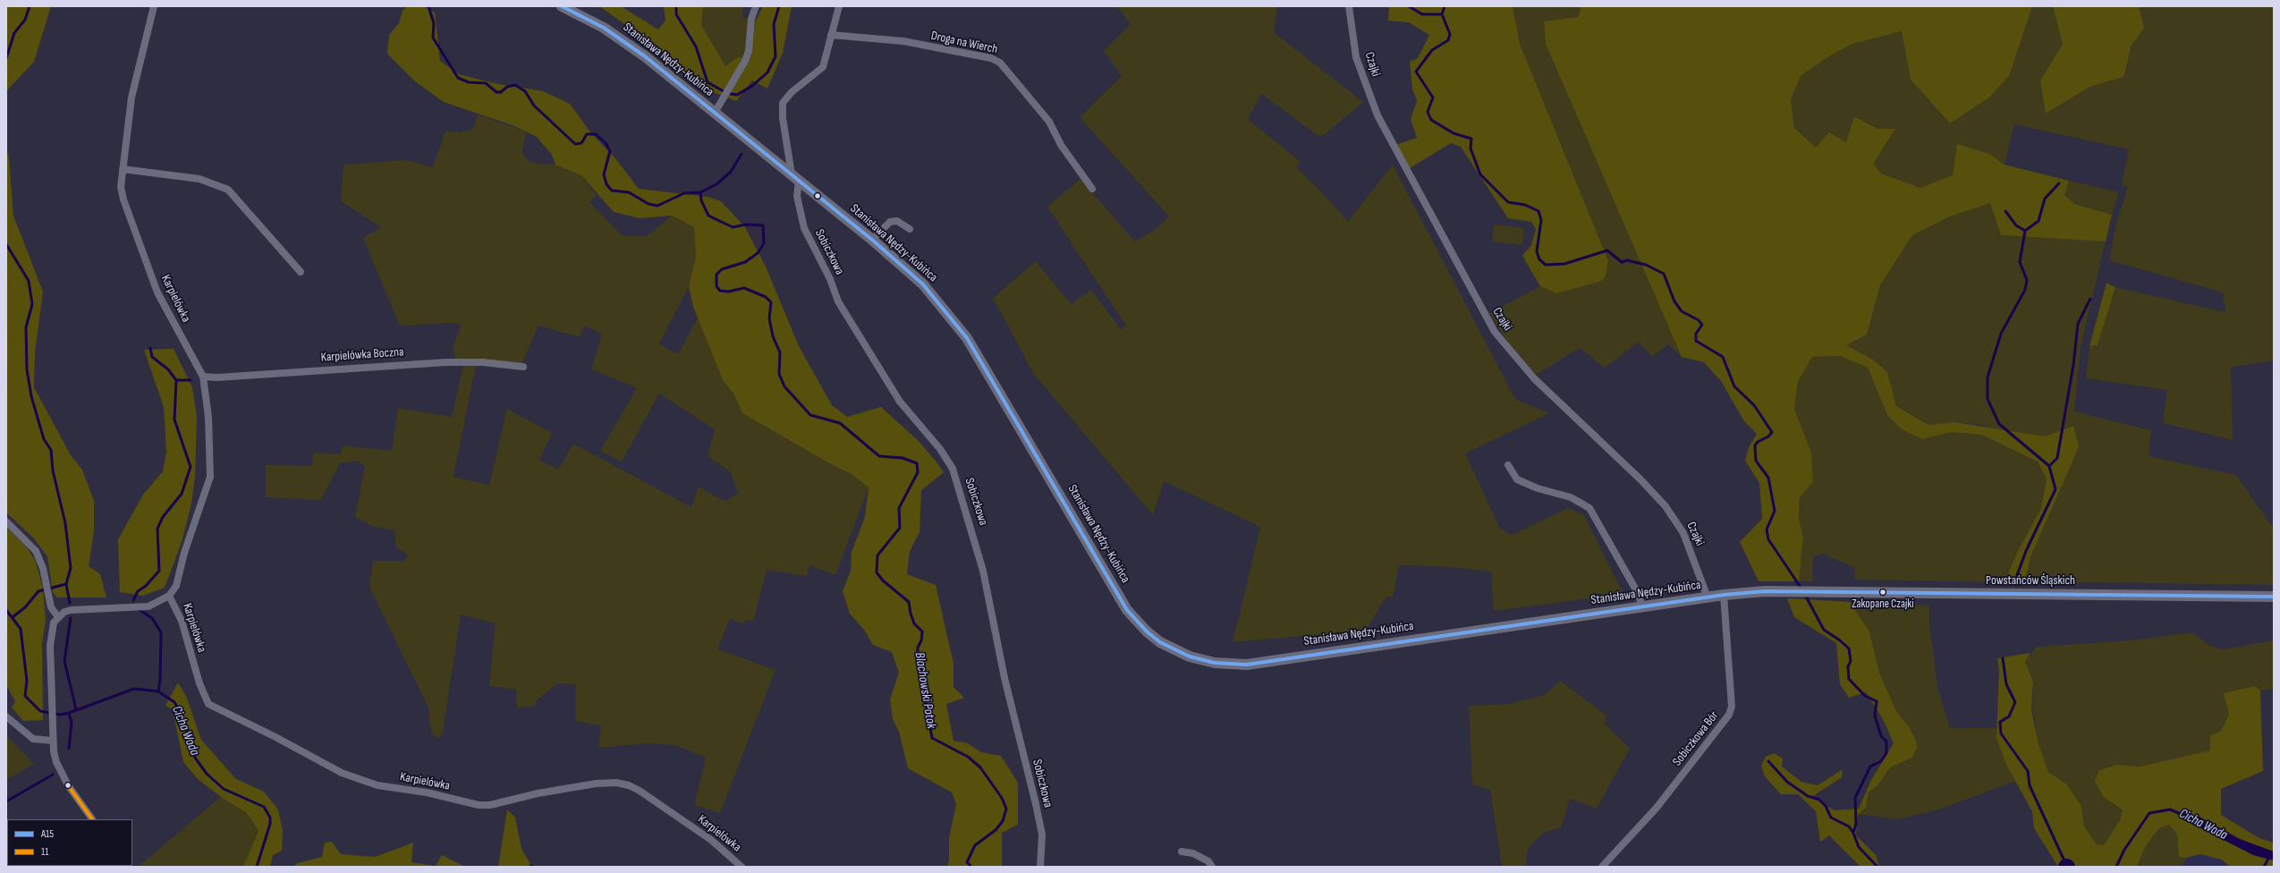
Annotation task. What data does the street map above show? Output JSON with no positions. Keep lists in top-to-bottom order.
{
  "streets": {
    "street": [
      "Droga na Wierch",
      "Stanisława Nędzy-Kubińca",
      "Czajki",
      "Sobiczkowa",
      "Karpielówka",
      "Karpielówka Boczna",
      "Powstańców Śląskich",
      "Sobiczkowa Bór"
    ]
  },
  "crossings": [
    ["Droga na Wierch", "Sobiczkowa"],
    ["Stanisława Nędzy-Kubińca", "Czajki"],
    ["Stanisława Nędzy-Kubińca", "Sobiczkowa"],
    ["Stanisława Nędzy-Kubińca", "Powstańców Śląskich"],
    ["Stanisława Nędzy-Kubińca", "Sobiczkowa Bór"],
    ["Karpielówka", "Karpielówka Boczna"]
  ],
  "water": ["Blachowski Potok", "Cicha Woda"],
  "places": ["Zakopane Czajki"],
  "lines": ["transit line A15", "transit line 11"],
  "legend": ["A15", "11"]
}
